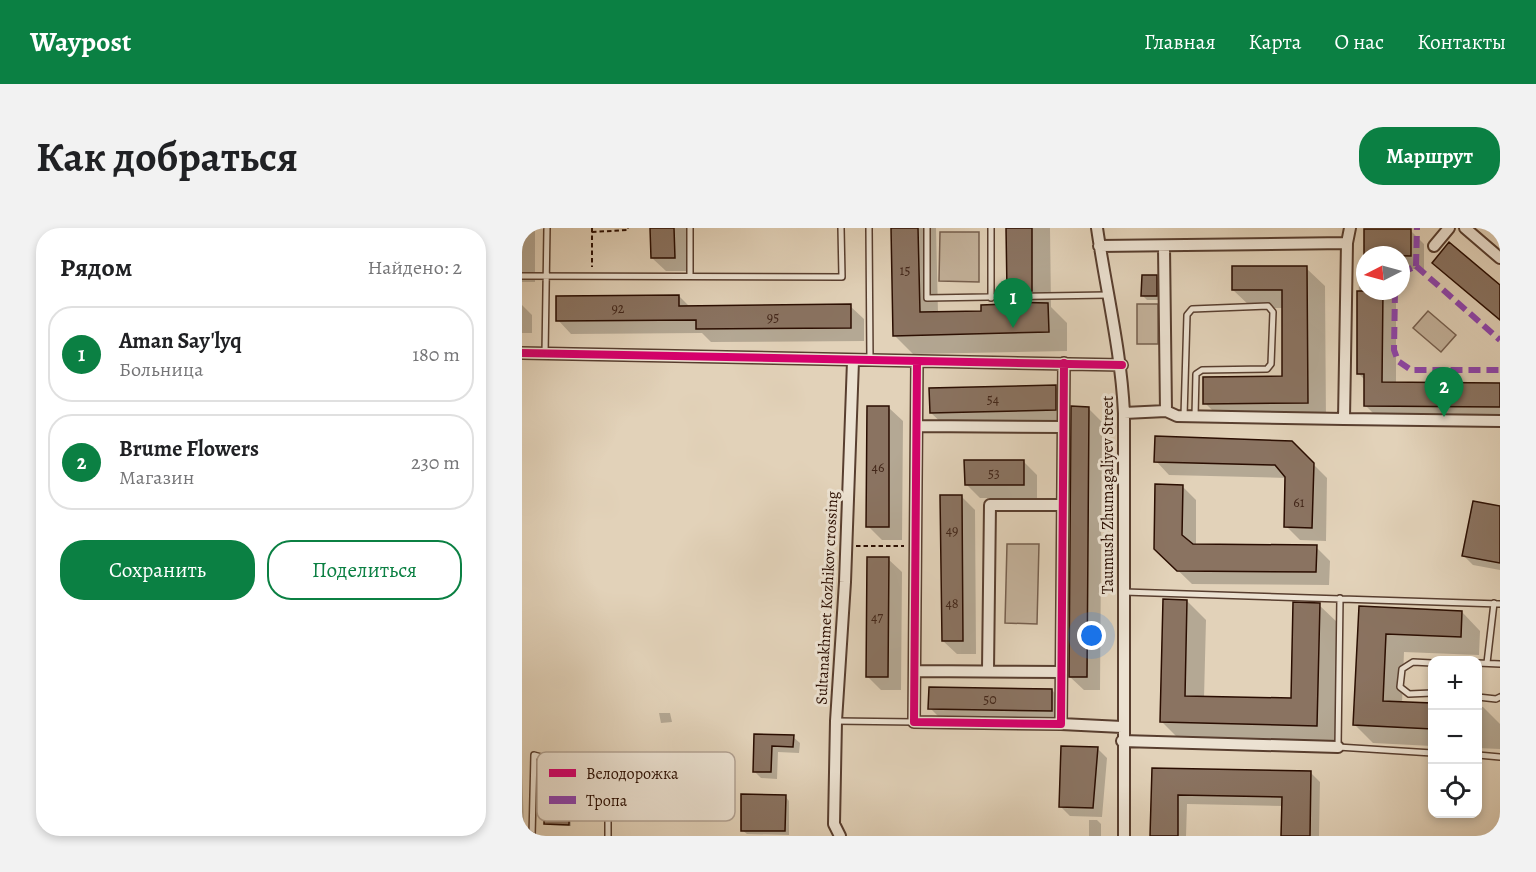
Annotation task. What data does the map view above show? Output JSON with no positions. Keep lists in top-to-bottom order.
{
  "streets": {
    "street": ["Taumush Zhumagaliyev Street", "Sultanakhmet Kozhikov crossing"]
  },
  "house_numbers": [
    "15",
    "92",
    "95",
    "54",
    "46",
    "53",
    "61",
    "49",
    "48",
    "47",
    "50"
  ],
  "legend": ["Велодорожка", "Тропа"],
  "north": "left",
  "page": {
    "header": "Waypost",
    "nav": [
      "Главная",
      "Карта",
      "О нас",
      "Контакты"
    ],
    "buttons": [
      "Маршрут",
      ["Сохранить", "Поделиться"]
    ],
    "title": "Как добраться",
    "heading": ["Рядом", "Найдено: 2"],
    "pins": ["1", "2"],
    "list": [
      {
        "mark": "1",
        "name": "Aman Say'lyq",
        "note": "Больница",
        "value": "180 m"
      },
      {
        "mark": "2",
        "name": "Brume Flowers",
        "note": "Магазин",
        "value": "230 m"
      }
    ],
    "map_buttons": ["+", "−"]
  }
}
